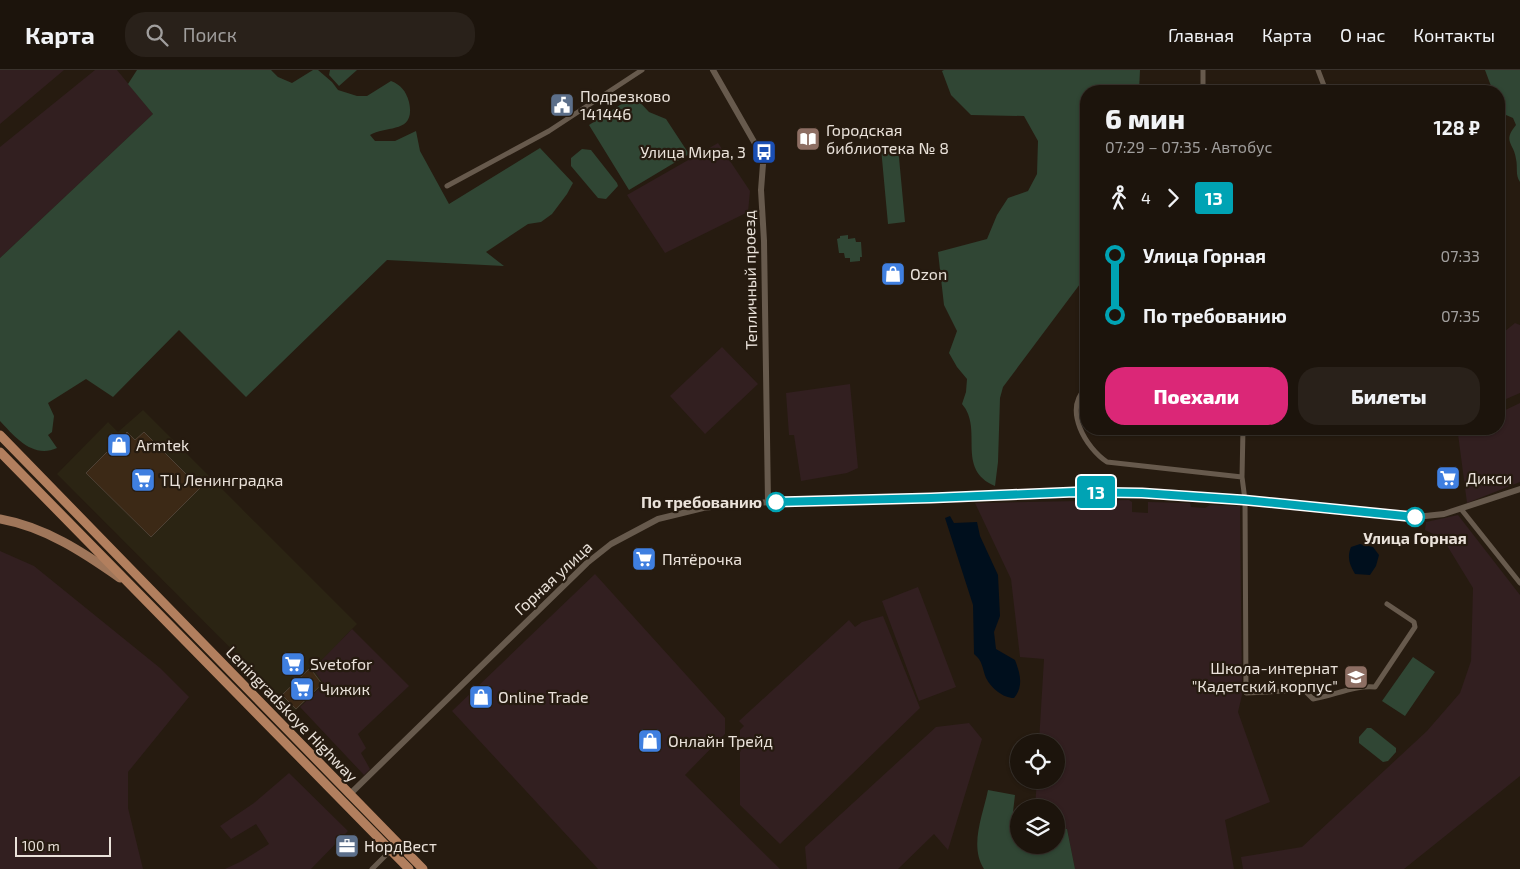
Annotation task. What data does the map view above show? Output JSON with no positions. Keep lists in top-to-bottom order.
{
  "streets": {
    "highway": ["Leningradskoye Highway"],
    "street": ["Тепличный проезд", "Горная улица"]
  },
  "crossings": [
    ["Тепличный проезд", "Горная улица"],
    ["Горная улица", "Leningradskoye Highway"]
  ],
  "places": {
    "public building": ["Подрезково 141446"],
    "library": ["Городская библиотека № 8"],
    "bus stop": ["Улица Мира, 3"],
    "shop": [
      "Ozon",
      "Armtek",
      "Online Trade",
      "Онлайн Трейд"
    ],
    "supermarket": [
      "Дикси",
      "ТЦ Ленинградка",
      "Пятёрочка",
      "Svetofor",
      "Чижик"
    ],
    "other": ["По требованию", "Улица Горная"],
    "school or university": ["Школа-интернат \"Кадетский корпус\""],
    "office": ["НордВест"]
  },
  "lines": ["bus line 13"],
  "scale_bar": "100 m",
  "page": {
    "header": "Карта",
    "search": "Поиск",
    "nav": [
      "Главная",
      "Карта",
      "О нас",
      "Контакты"
    ],
    "on_map": "13",
    "heading": ["6 мин", "07:29 – 07:35 · Автобус", "128 ₽"],
    "legs": ["4", "13"],
    "list": [
      {
        "name": "Улица Горная",
        "value": "07:33"
      },
      {
        "name": "По требованию",
        "value": "07:35"
      }
    ],
    "buttons": ["Поехали", "Билеты"],
    "scale": "100 m"
  }
}
